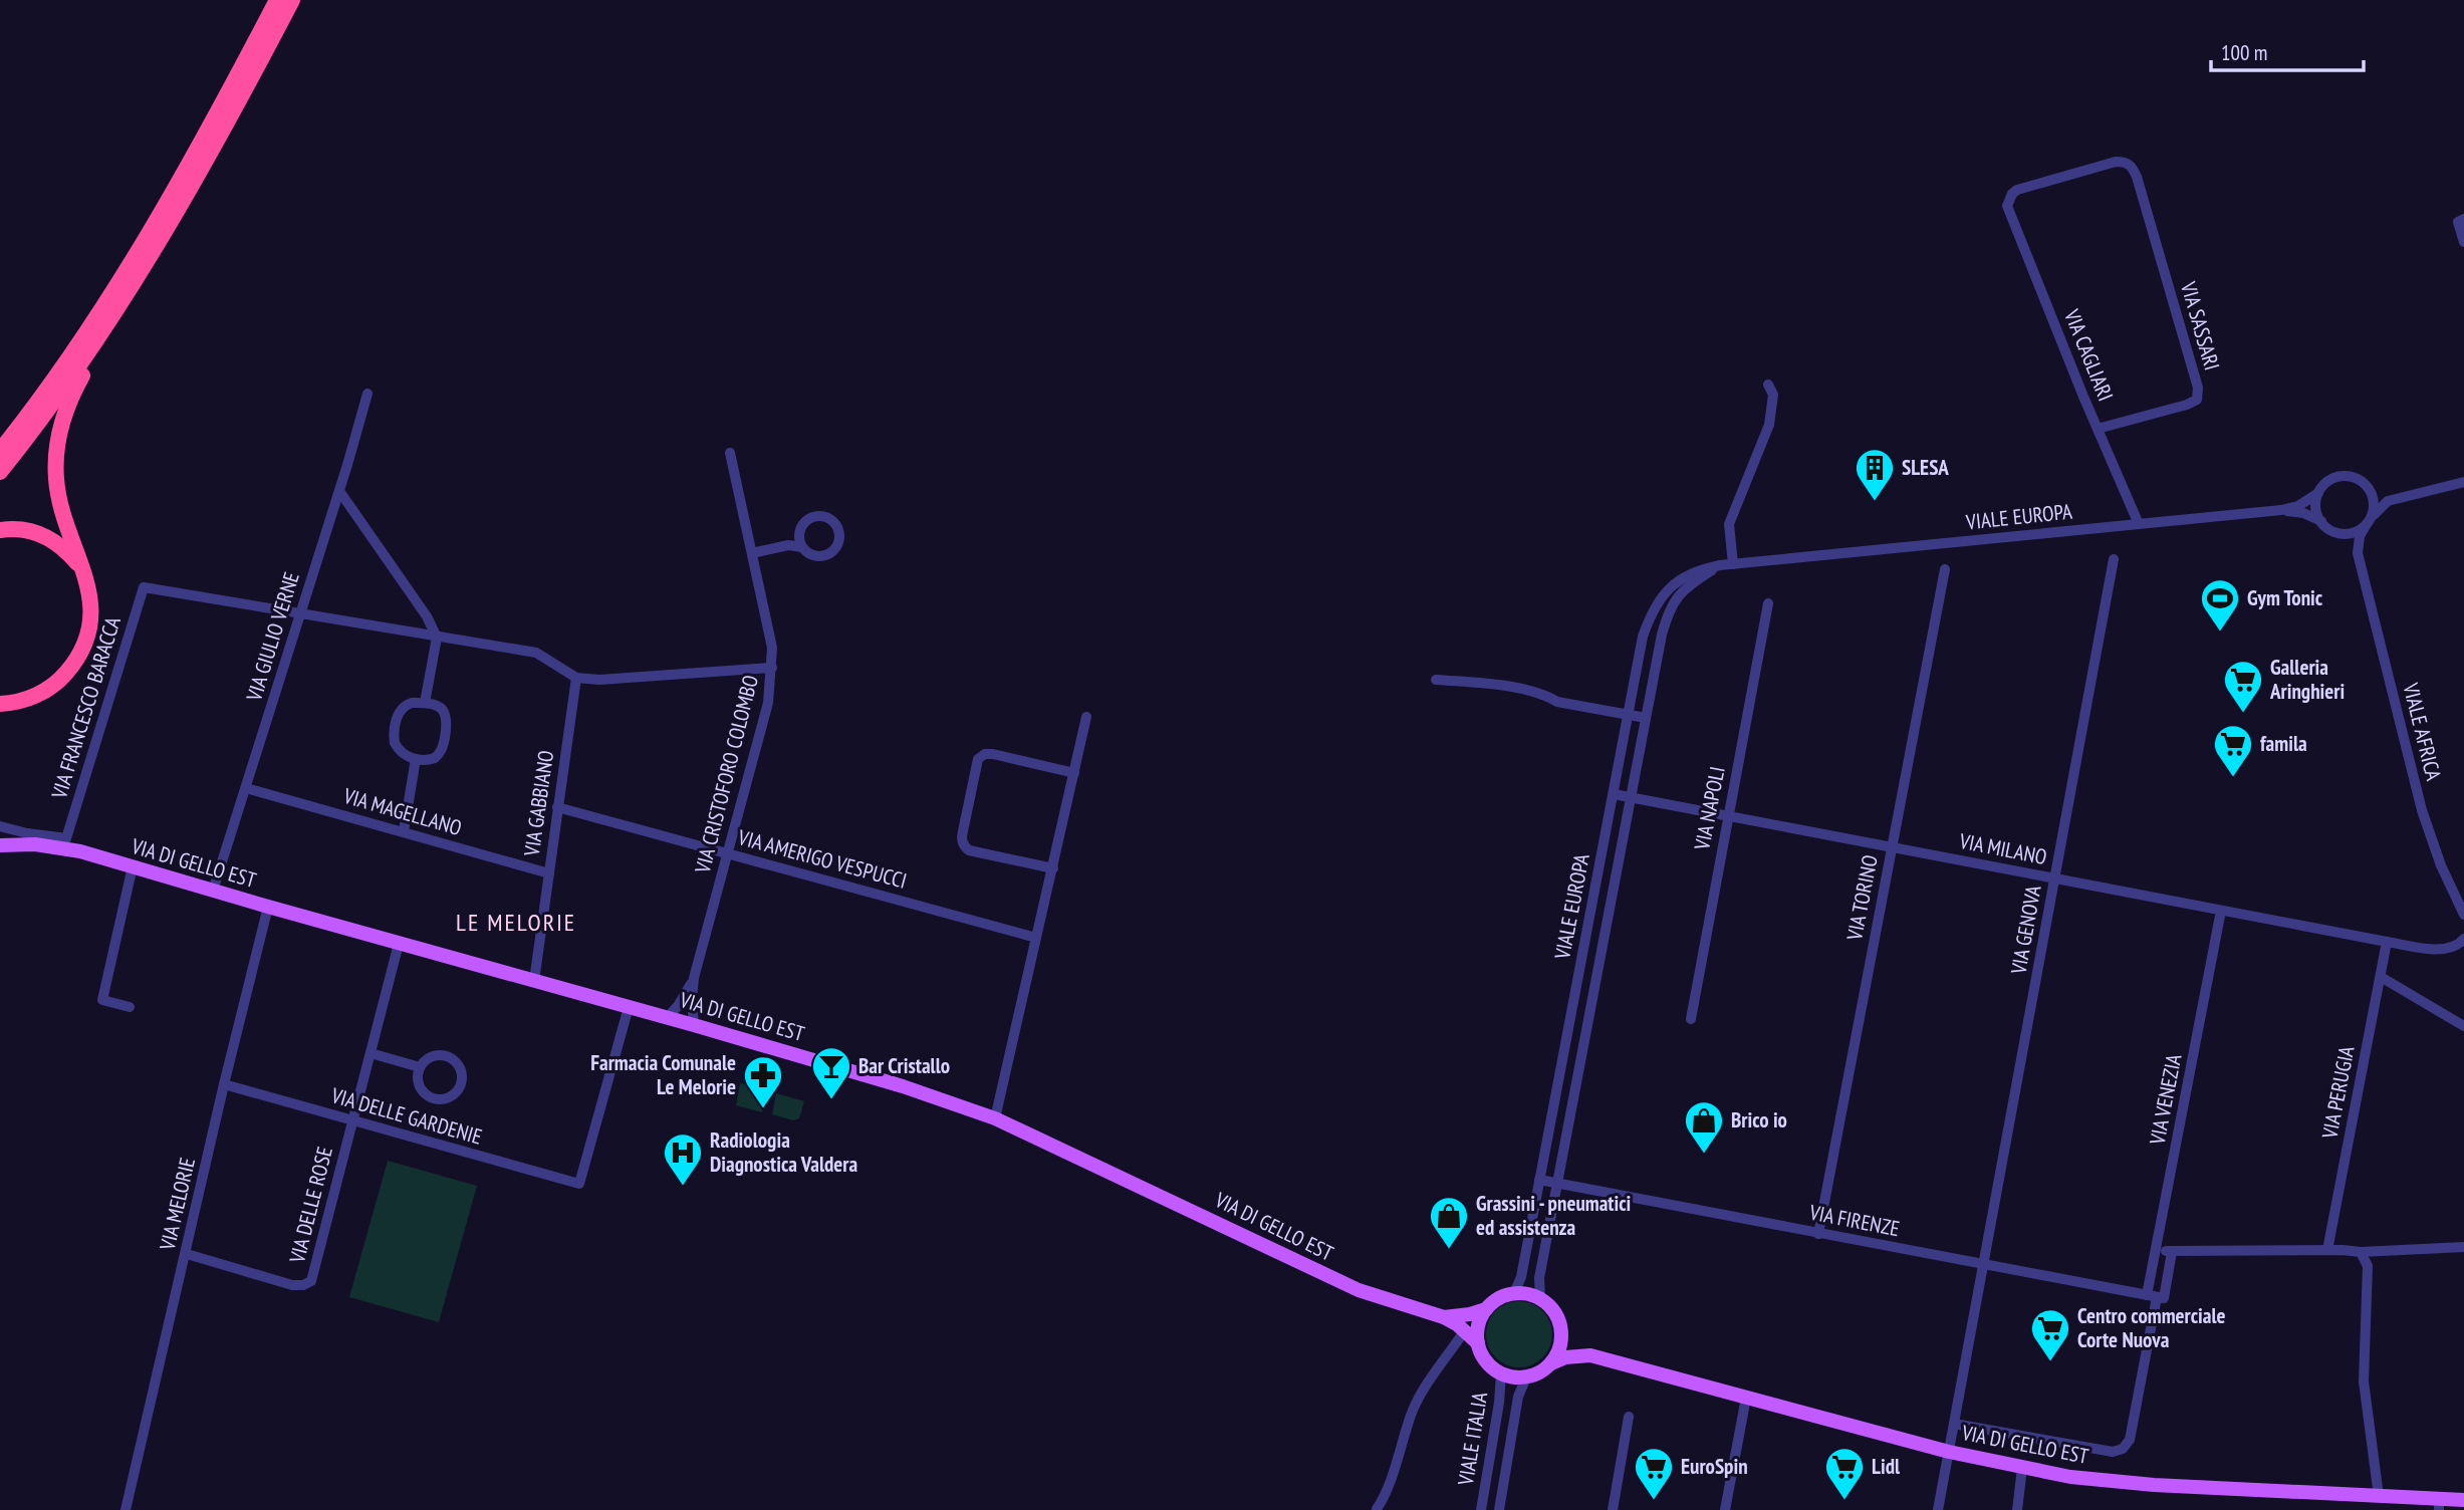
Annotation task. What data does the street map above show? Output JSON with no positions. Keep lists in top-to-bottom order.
{
  "streets": {
    "main road": ["VIA DI GELLO EST"],
    "street": [
      "VIA SASSARI",
      "VIA CAGLIARI",
      "VIALE EUROPA",
      "VIA GIULIO VERNE",
      "VIA FRANCESCO BARACCA",
      "VIALE AFRICA",
      "VIA CRISTOFORO COLOMBO",
      "VIA GABBIANO",
      "VIA NAPOLI",
      "VIA MAGELLANO",
      "VIA MILANO",
      "VIA AMERIGO VESPUCCI",
      "VIA TORINO",
      "VIA GENOVA",
      "VIA PERUGIA",
      "VIA VENEZIA",
      "VIA DELLE GARDENIE",
      "VIA MELORIE",
      "VIA DELLE ROSE",
      "VIA FIRENZE",
      "VIALE ITALIA"
    ]
  },
  "crossings": [
    ["VIA SASSARI", "VIA CAGLIARI"],
    ["VIA CAGLIARI", "VIALE EUROPA"],
    ["VIALE EUROPA", "VIALE AFRICA"],
    ["VIALE EUROPA", "VIA MILANO"],
    ["VIALE EUROPA", "VIA DI GELLO EST"],
    ["VIALE EUROPA", "VIA FIRENZE"],
    ["VIALE EUROPA", "VIALE ITALIA"],
    ["VIA GIULIO VERNE", "VIA FRANCESCO BARACCA"],
    ["VIA GIULIO VERNE", "VIA MAGELLANO"],
    ["VIA GIULIO VERNE", "VIA DI GELLO EST"],
    ["VIA CRISTOFORO COLOMBO", "VIA AMERIGO VESPUCCI"],
    ["VIA CRISTOFORO COLOMBO", "VIA DI GELLO EST"],
    ["VIA GABBIANO", "VIA MAGELLANO"],
    ["VIA GABBIANO", "VIA AMERIGO VESPUCCI"],
    ["VIA GABBIANO", "VIA DI GELLO EST"],
    ["VIA NAPOLI", "VIA MILANO"],
    ["VIA MILANO", "VIA TORINO"],
    ["VIA MILANO", "VIA GENOVA"],
    ["VIA MILANO", "VIA PERUGIA"],
    ["VIA MILANO", "VIA VENEZIA"],
    ["VIA DI GELLO EST", "VIA GENOVA"],
    ["VIA DI GELLO EST", "VIA DELLE GARDENIE"],
    ["VIA DI GELLO EST", "VIA MELORIE"],
    ["VIA DI GELLO EST", "VIA DELLE ROSE"],
    ["VIA DI GELLO EST", "VIALE ITALIA"],
    ["VIA TORINO", "VIA FIRENZE"],
    ["VIA GENOVA", "VIA VENEZIA"],
    ["VIA GENOVA", "VIA FIRENZE"],
    ["VIA VENEZIA", "VIA FIRENZE"],
    ["VIA DELLE GARDENIE", "VIA MELORIE"],
    ["VIA DELLE GARDENIE", "VIA DELLE ROSE"],
    ["VIA MELORIE", "VIA DELLE ROSE"]
  ],
  "districts": ["LE MELORIE"],
  "places": {
    "building": ["SLESA"],
    "sports": ["Gym Tonic"],
    "supermarket": [
      "Galleria Aringhieri",
      "famila",
      "Centro commerciale Corte Nuova",
      "EuroSpin",
      "Lidl"
    ],
    "bar": ["Bar Cristallo"],
    "pharmacy": ["Farmacia Comunale Le Melorie"],
    "shop": ["Brico io", "Grassini - pneumatici ed assistenza"],
    "hospital": ["Radiologia Diagnostica Valdera"]
  },
  "scale_bar": "100 m"
}
